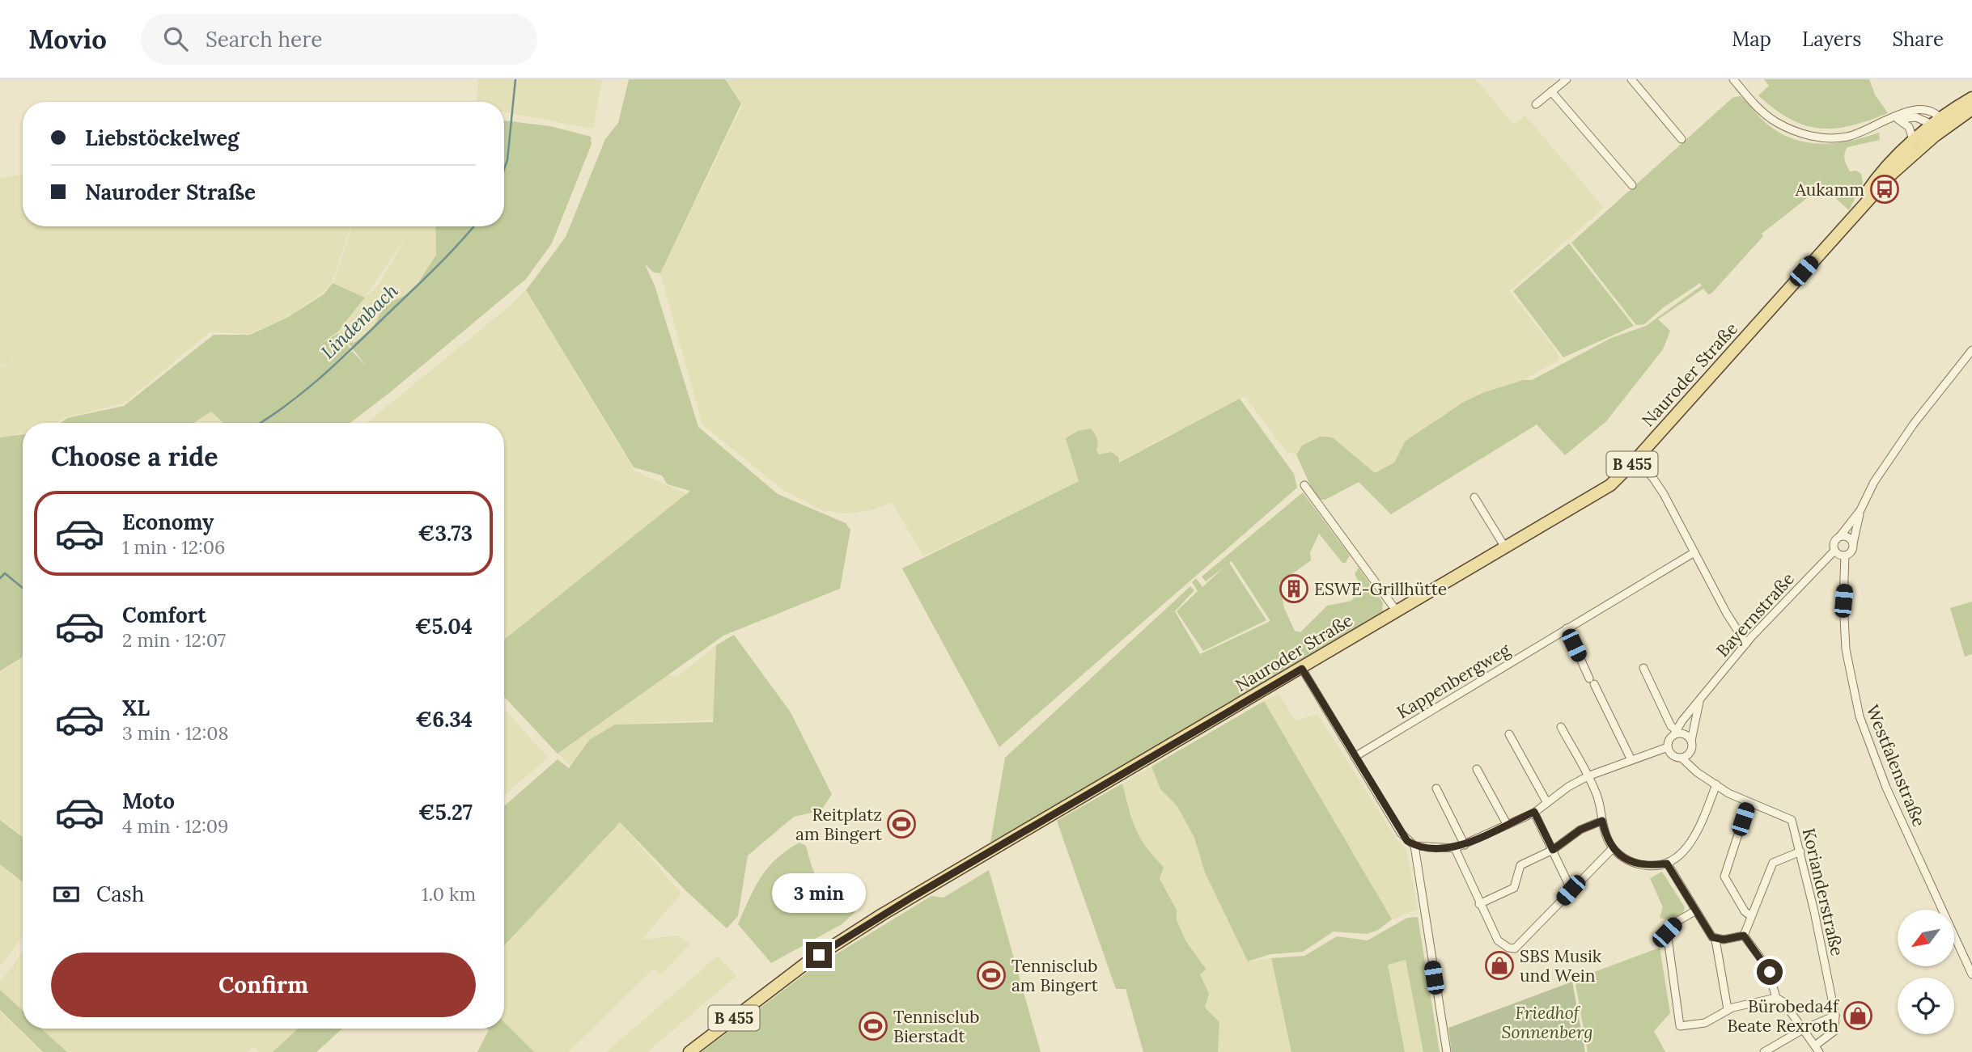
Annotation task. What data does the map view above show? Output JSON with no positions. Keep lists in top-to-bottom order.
{
  "streets": {
    "main road": ["Nauroder Straße", "B 455"],
    "street": [
      "Bayernstraße",
      "Kappenbergweg",
      "Westfalenstraße",
      "Korianderstraße"
    ]
  },
  "crossings": [
    ["Bayernstraße", "Westfalenstraße"],
    ["Bayernstraße", "Korianderstraße"]
  ],
  "water": ["Lindenbach"],
  "parks": ["Friedhof Sonnenberg"],
  "places": {
    "bus stop": ["Aukamm"],
    "building": ["ESWE-Grillhütte"],
    "sports": ["Reitplatz am Bingert", "Tennisclub am Bingert", "Tennisclub Bierstadt"],
    "shop": ["SBS Musik und Wein", "Bürobeda4f Beate Rexroth"]
  },
  "north": "bottom left",
  "page": {
    "header": "Movio",
    "search": "Search here",
    "nav": ["Map", "Layers", "Share"],
    "banner": ["Liebstöckelweg", "Nauroder Straße"],
    "heading": "Choose a ride",
    "list": [
      {
        "name": "Economy",
        "note": "1 min · 12:06",
        "value": "€3.73"
      },
      {
        "name": "Comfort",
        "note": "2 min · 12:07",
        "value": "€5.04"
      },
      {
        "name": "XL",
        "note": "3 min · 12:08",
        "value": "€6.34"
      },
      {
        "name": "Moto",
        "note": "4 min · 12:09",
        "value": "€5.27"
      }
    ],
    "pay": ["Cash", "1.0 km"],
    "bubble": "3 min",
    "buttons": "Confirm"
  }
}
